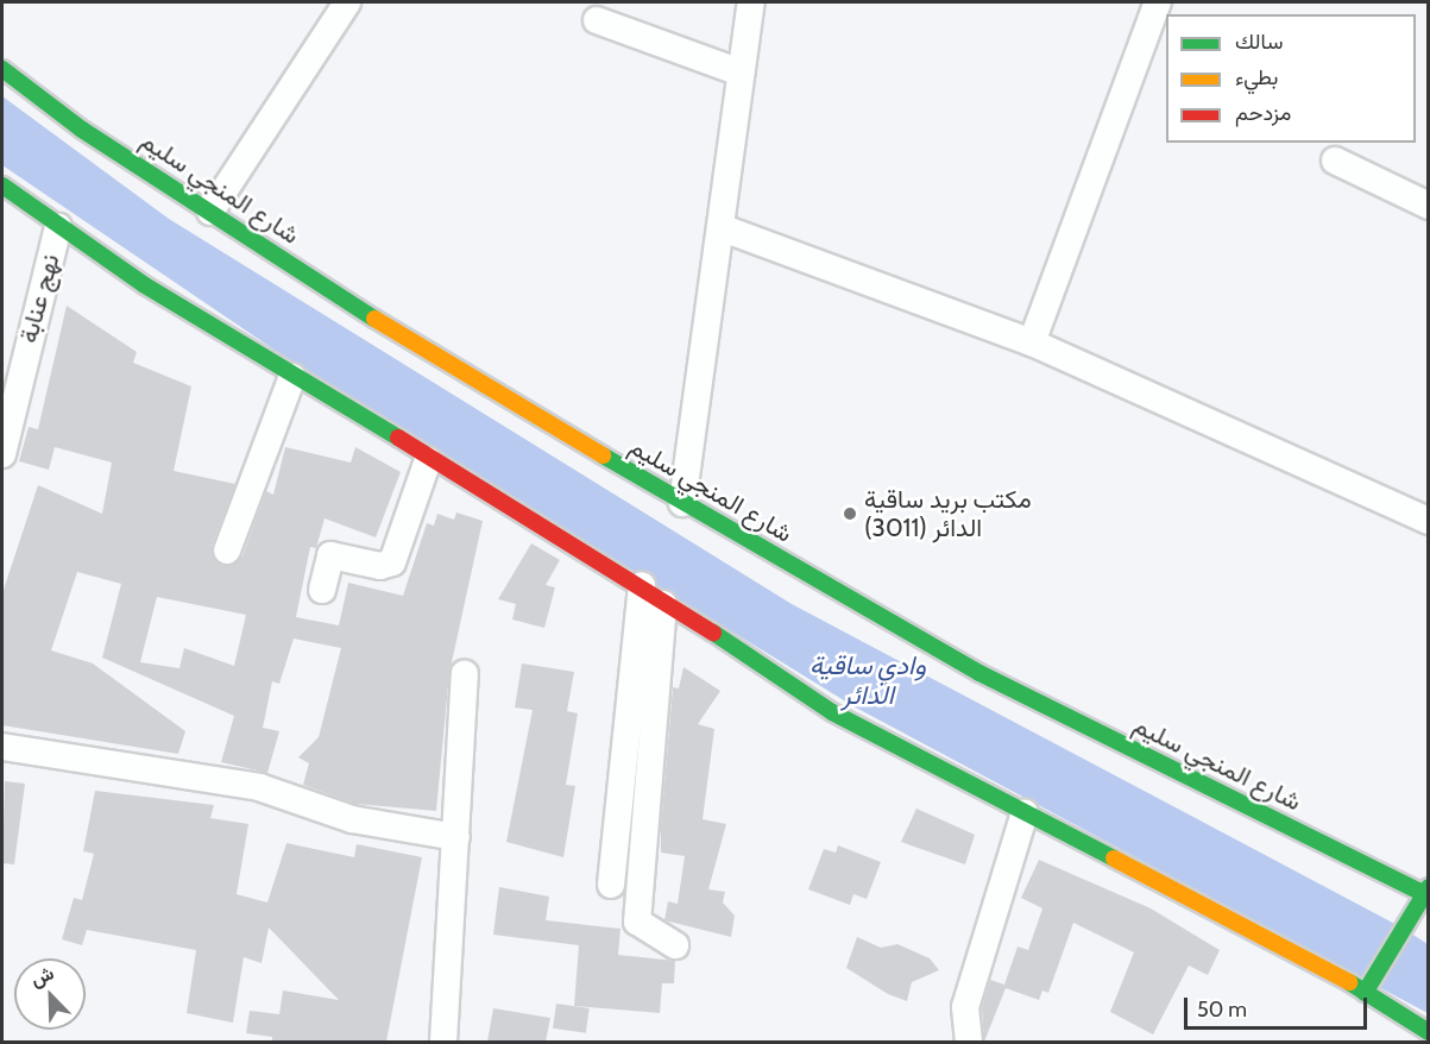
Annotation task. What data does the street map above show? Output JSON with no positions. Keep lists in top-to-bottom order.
{
  "streets": {
    "main road": ["شارع المنجي سليم"],
    "street": ["نهج عنابة"]
  },
  "water": ["وادي ساقية الدائر"],
  "places": ["مكتب بريد ساقية الدائر (3011)"],
  "legend": ["سالك", "بطيء", "مزدحم"],
  "scale_bar": "50 m",
  "north": "top left"
}
